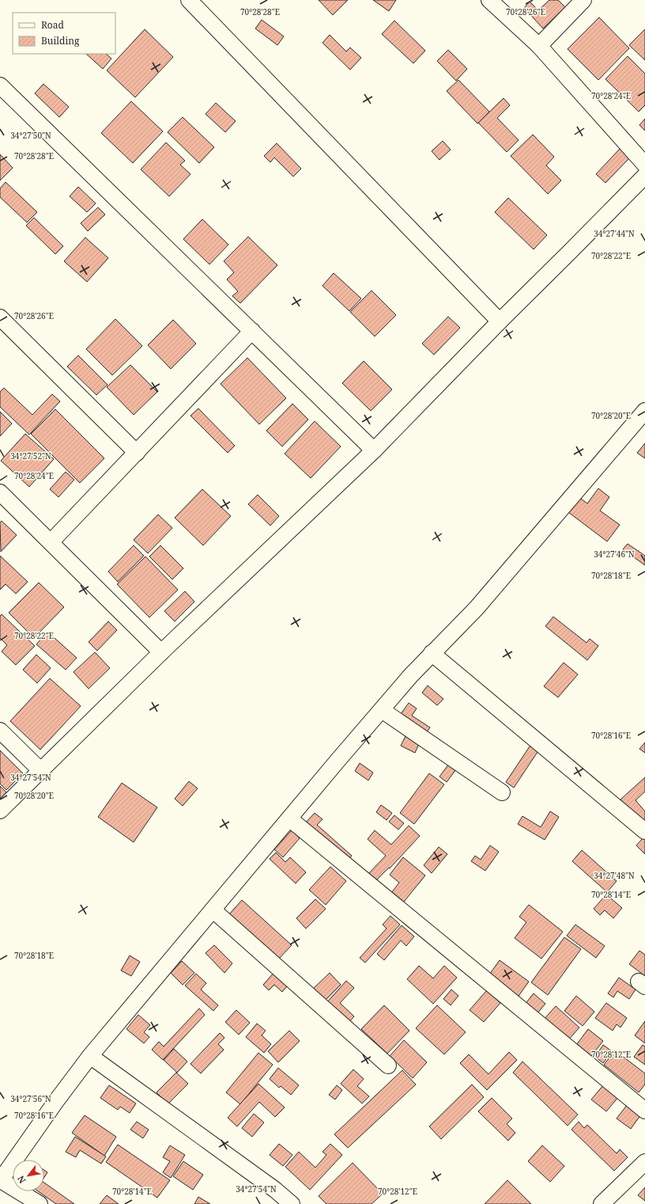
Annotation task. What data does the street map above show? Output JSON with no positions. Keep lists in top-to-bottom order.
{
  "legend": ["Road", "Building"],
  "north": "bottom left",
  "coordinates": [
    "70°28'28\"E",
    "70°28'26\"E",
    "70°28'24\"E",
    "34°27'50\"N",
    "34°27'44\"N",
    "70°28'22\"E",
    "70°28'20\"E",
    "34°27'52\"N",
    "34°27'46\"N",
    "70°28'18\"E",
    "70°28'16\"E",
    "34°27'54\"N",
    "34°27'48\"N",
    "70°28'14\"E",
    "70°28'12\"E",
    "34°27'56\"N"
  ]
}
